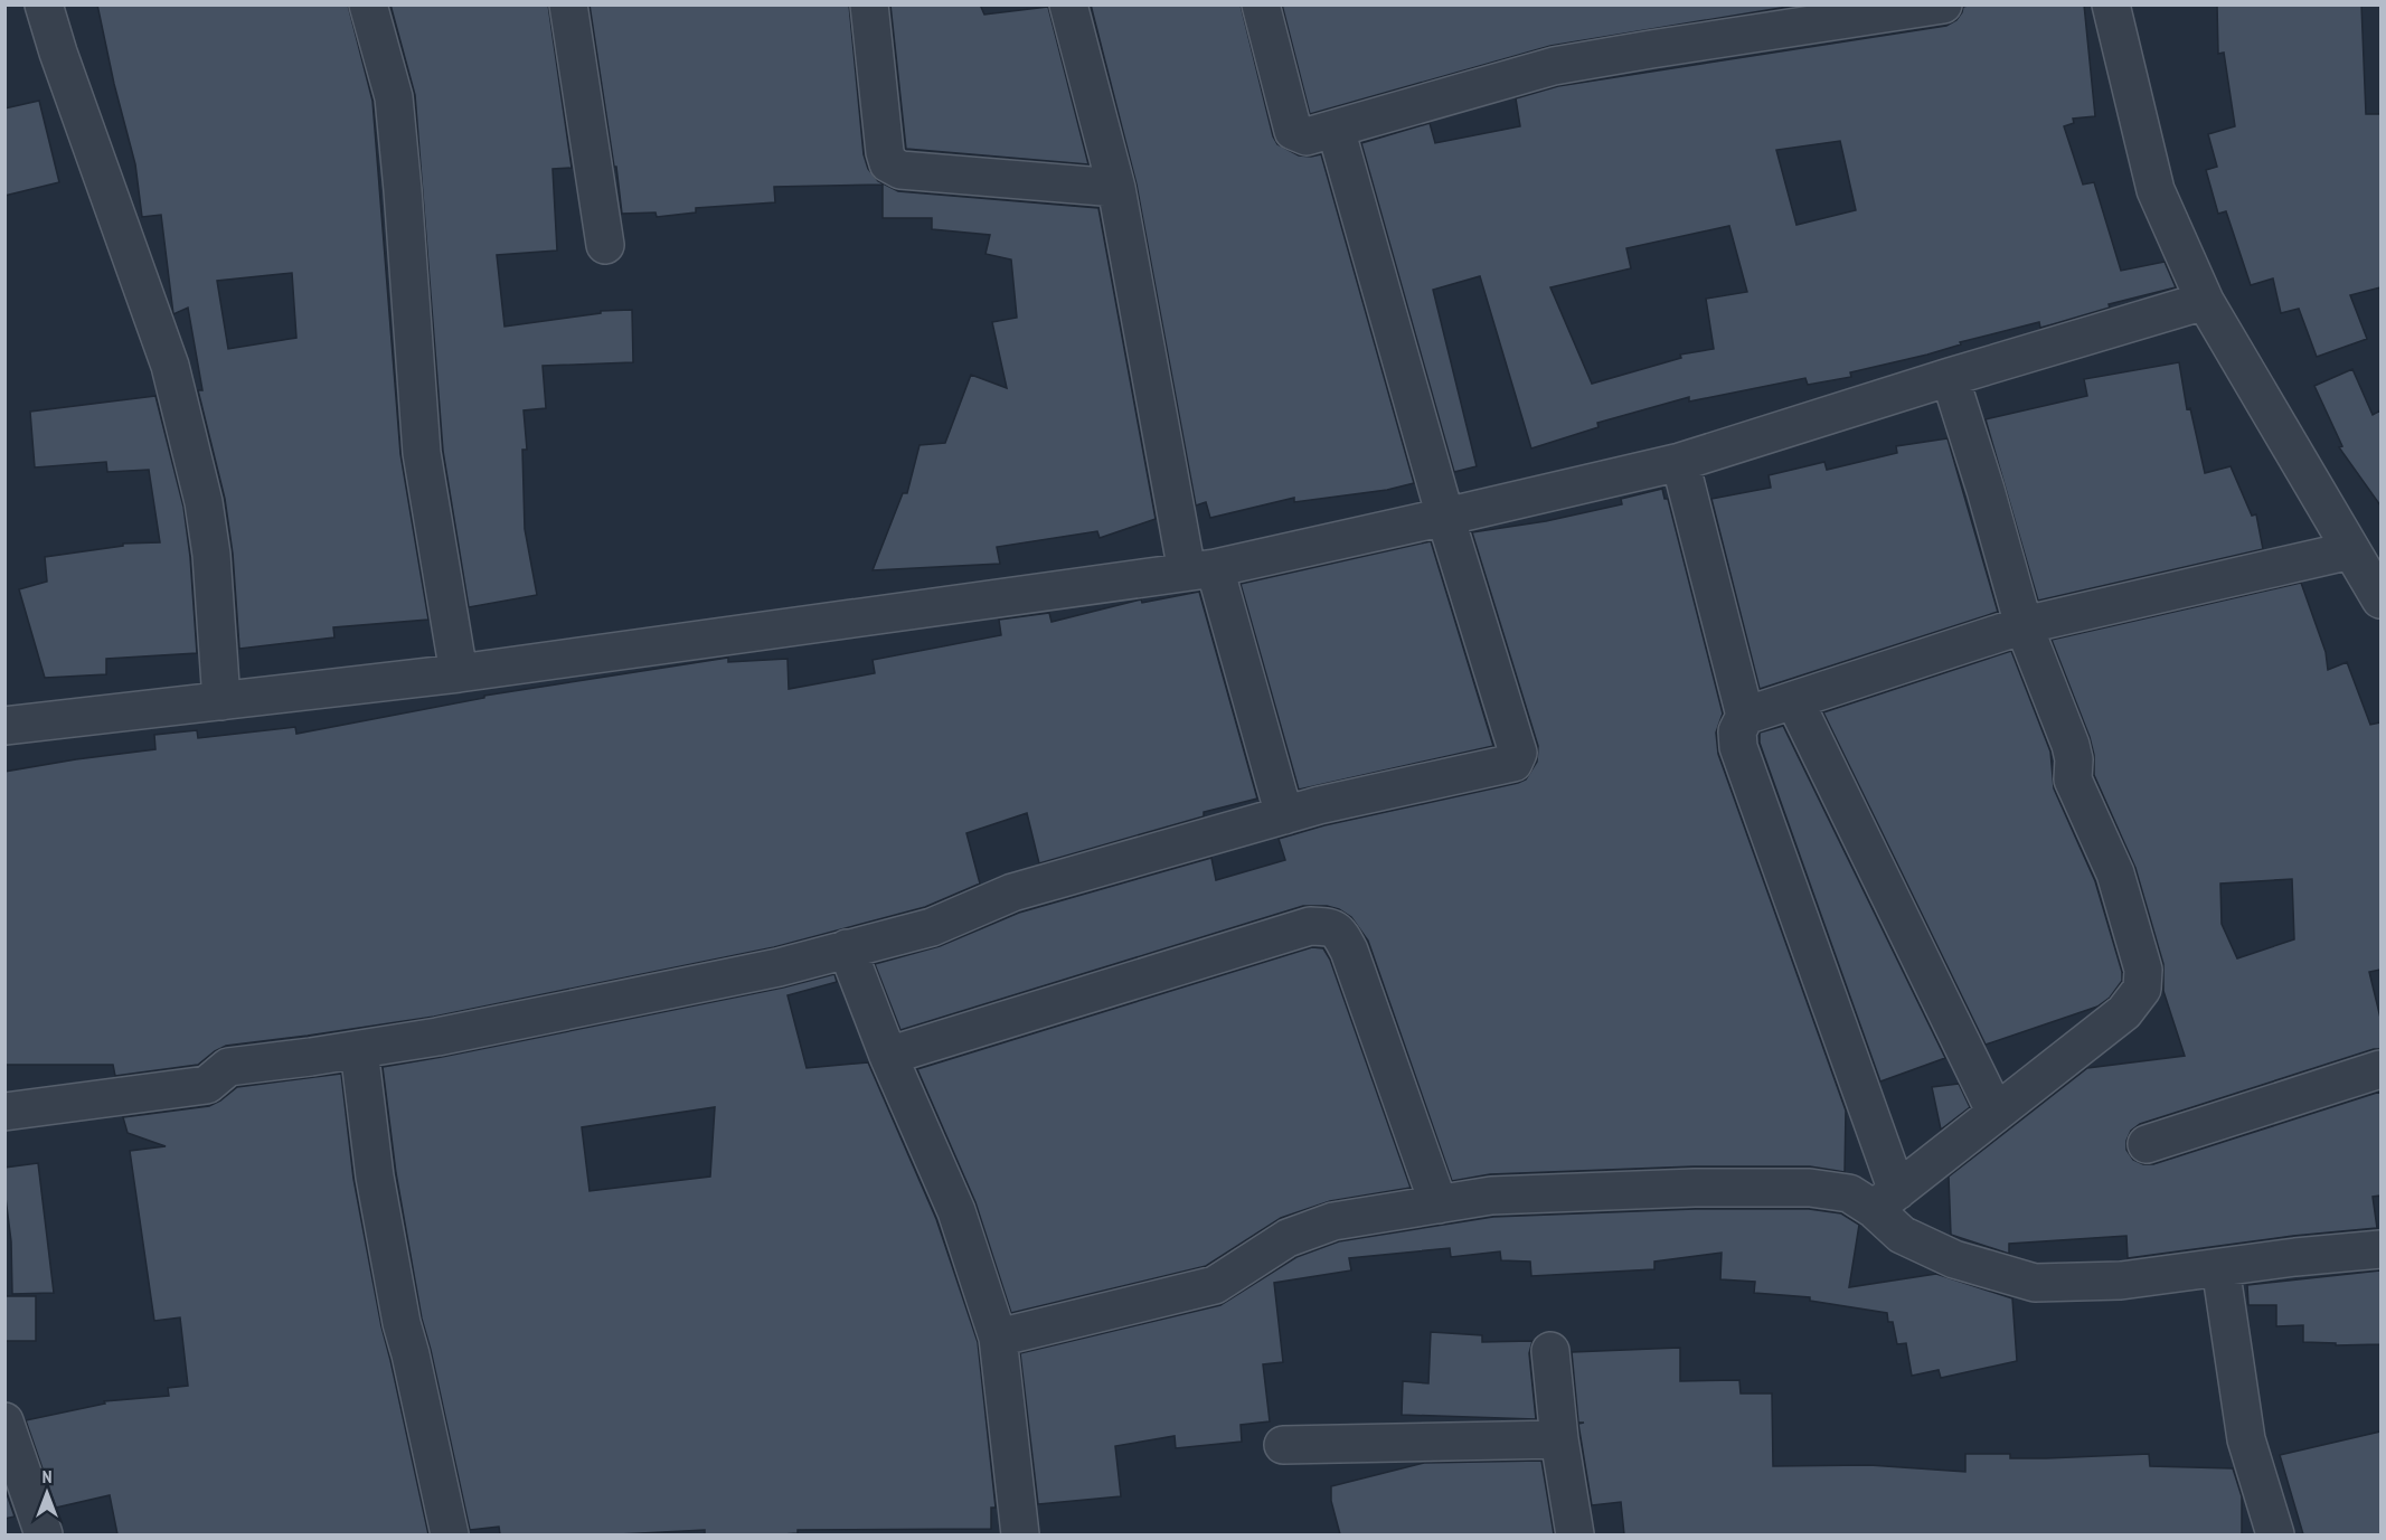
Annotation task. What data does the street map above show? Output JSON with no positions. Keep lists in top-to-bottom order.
{
  "north": "top"
}
